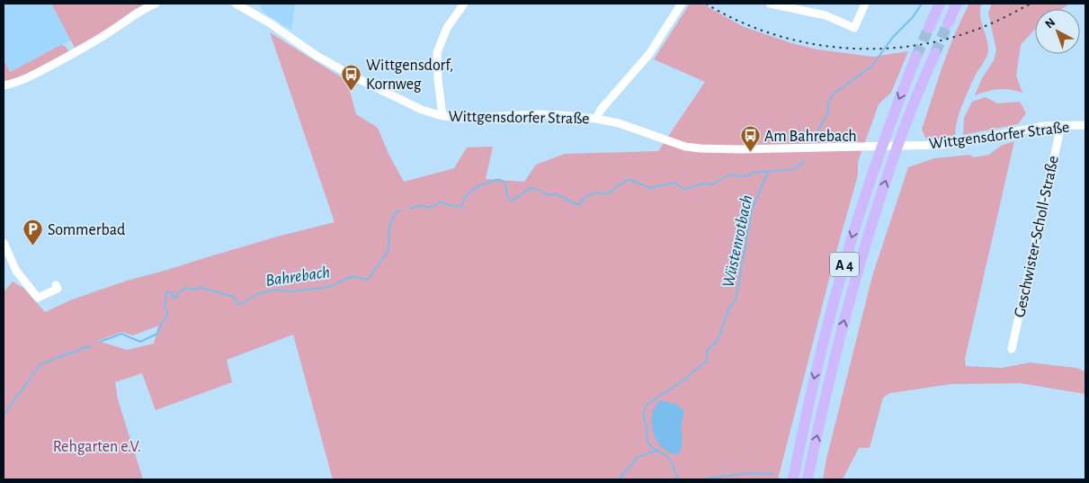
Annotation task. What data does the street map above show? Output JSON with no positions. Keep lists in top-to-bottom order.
{
  "streets": {
    "highway": ["A 4"],
    "street": ["Wittgensdorfer Straße", "Geschwister-Scholl-Straße"]
  },
  "crossings": [
    ["Wittgensdorfer Straße", "Geschwister-Scholl-Straße"]
  ],
  "water": ["Wüstenrotbach", "Bahrebach"],
  "parks": ["Rehgarten e.V."],
  "places": {
    "bus stop": ["Wittgensdorf, Kornweg", "Am Bahrebach"],
    "parking": ["Sommerbad"]
  },
  "north": "top left"
}
